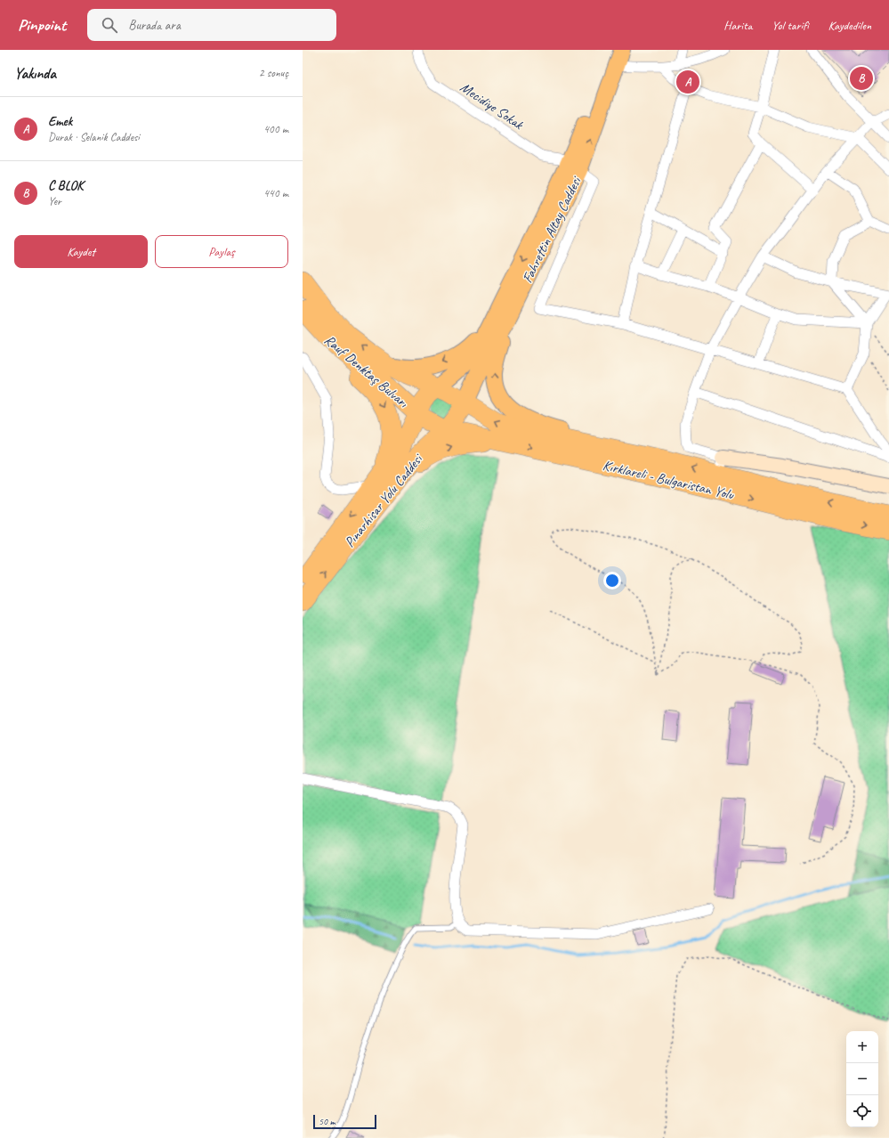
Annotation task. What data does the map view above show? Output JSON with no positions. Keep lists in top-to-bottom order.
{
  "streets": {
    "highway": ["Rauf Denktaş Bulvarı", "Kırklareli - Bulgaristan Yolu", "Pınarhisar Yolu Caddesi"],
    "main road": ["Fahrettin Altay Caddesi"],
    "street": ["Mecidiye Sokak"]
  },
  "crossings": [
    ["Mecidiye Sokak", "Fahrettin Altay Caddesi"],
    ["Fahrettin Altay Caddesi", "Rauf Denktaş Bulvarı"],
    ["Fahrettin Altay Caddesi", "Kırklareli - Bulgaristan Yolu"],
    ["Fahrettin Altay Caddesi", "Pınarhisar Yolu Caddesi"],
    ["Rauf Denktaş Bulvarı", "Kırklareli - Bulgaristan Yolu"],
    ["Rauf Denktaş Bulvarı", "Pınarhisar Yolu Caddesi"],
    ["Kırklareli - Bulgaristan Yolu", "Pınarhisar Yolu Caddesi"]
  ],
  "scale_bar": "50 m",
  "page": {
    "header": "Pinpoint",
    "search": "Burada ara",
    "nav": ["Harita", "Yol tarifi", "Kaydedilen"],
    "heading": ["Yakında", "2 sonuç"],
    "pins": ["B", "A"],
    "list": [
      {
        "mark": "A",
        "name": "Emek",
        "note": "Durak · Selanik Caddesi",
        "value": "400 m"
      },
      {
        "mark": "B",
        "name": "C BLOK",
        "note": "Yer",
        "value": "440 m"
      }
    ],
    "buttons": ["Kaydet", "Paylaş"],
    "map_buttons": ["+", "−"],
    "scale": "50 m"
  }
}
